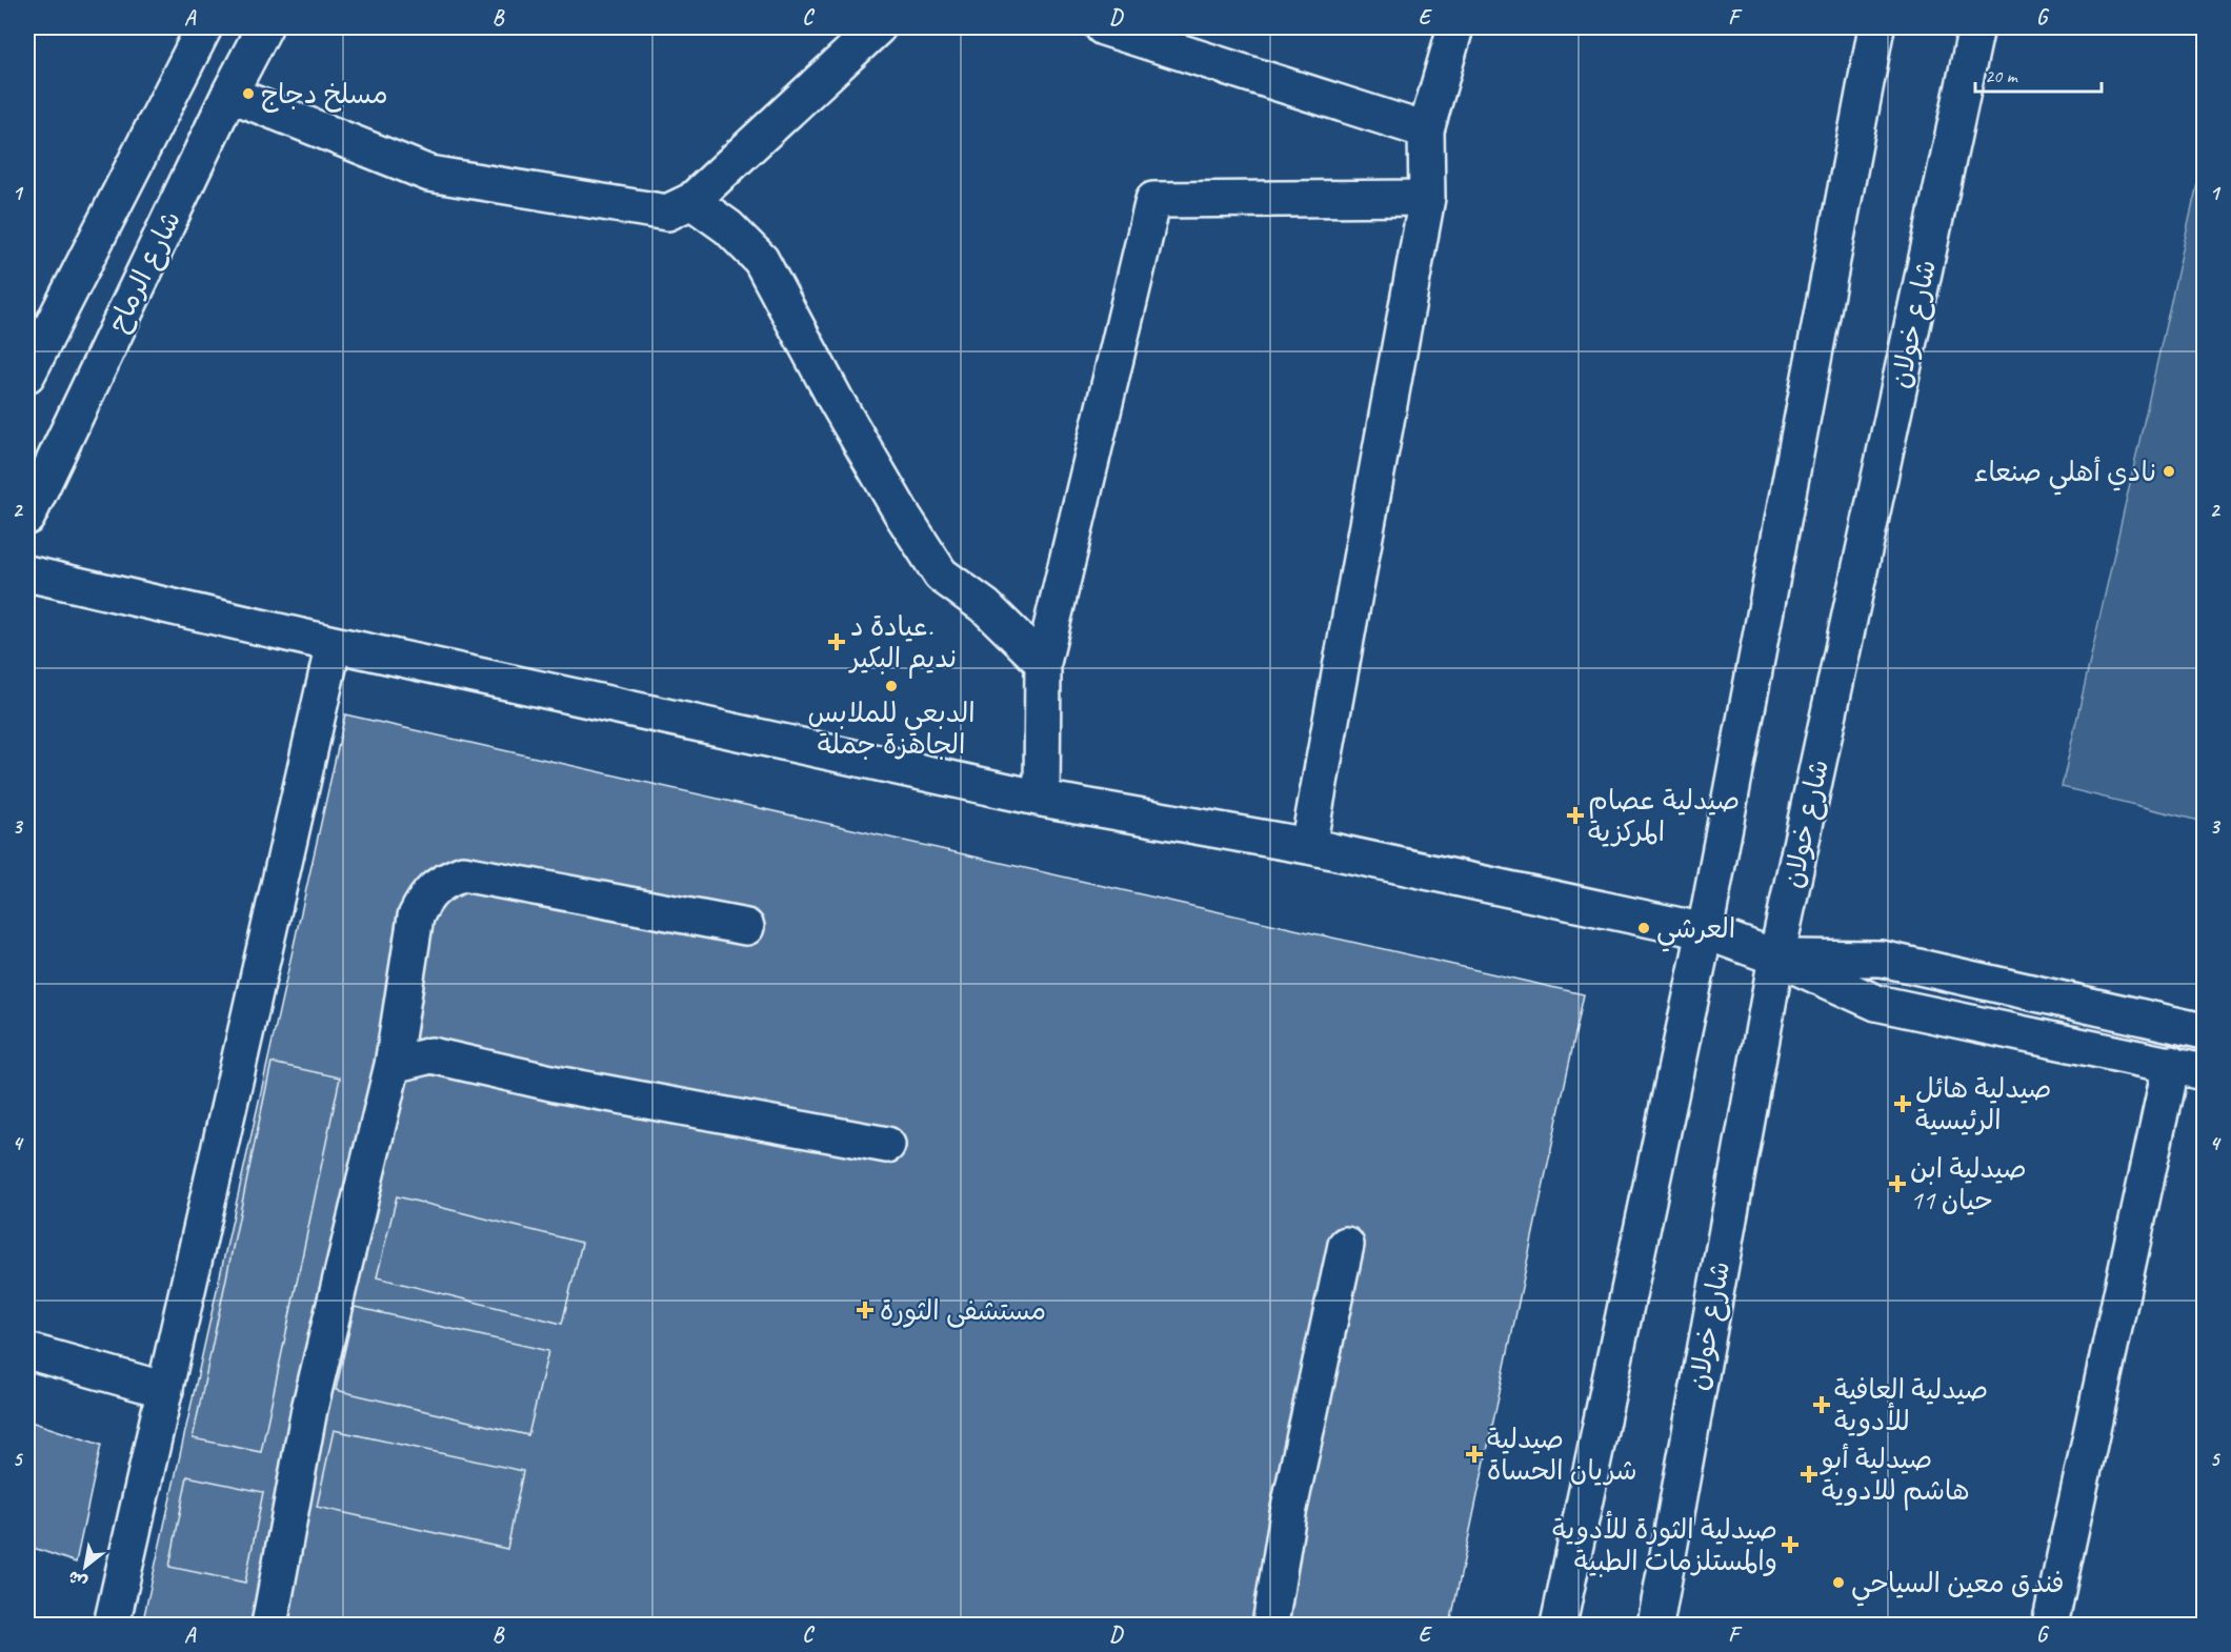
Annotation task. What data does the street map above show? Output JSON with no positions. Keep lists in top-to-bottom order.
{
  "streets": {
    "street": ["شارع الرماح", "شارع خولان"]
  },
  "places": {
    "other": [
      "مسلخ دجاج",
      "نادي أهلي صنعاء",
      "الدبعي للملابس الجاهزة جملة",
      "العرشي",
      "فندق معين السياحي"
    ],
    "health": [
      "عيادة د. نديم البكير",
      "صيدلية عصام المركزية",
      "صيدلية هائل الرئيسية",
      "صيدلية ابن حيان 11",
      "مستشفى الثورة",
      "صيدلية العافية للأدوية",
      "صيدلية شريان الحساة",
      "صيدلية أبو هاشم للادوية",
      "صيدلية الثورة للأدوية والمستلزمات الطبية"
    ]
  },
  "scale_bar": "20 m",
  "north": "bottom left",
  "grid": {
    "columns": [
      "A",
      "B",
      "C",
      "D",
      "E",
      "F",
      "G"
    ],
    "rows": [
      "1",
      "2",
      "3",
      "4",
      "5"
    ]
  }
}
